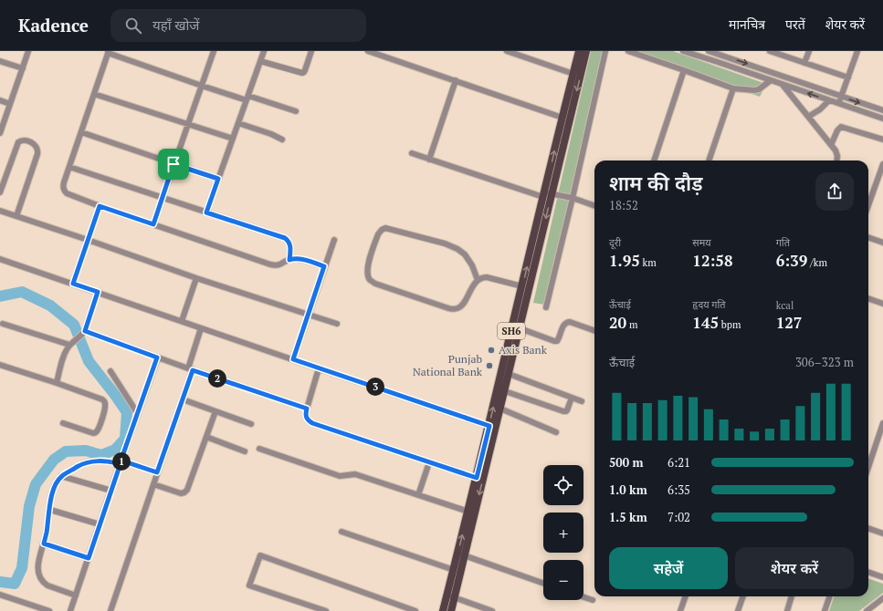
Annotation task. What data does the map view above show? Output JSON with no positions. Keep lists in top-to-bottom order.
{
  "streets": {
    "main road": ["SH6"]
  },
  "places": ["Axis Bank", "Punjab National Bank"],
  "page": {
    "header": "Kadence",
    "search": "यहाँ खोजें",
    "nav": ["मानचित्र", "परतें", "शेयर करें"],
    "heading": ["शाम की दौड़", "18:52"],
    "stats": [
      ["दूरी", "1.95 km"],
      ["समय", "12:58"],
      ["गति", "6:39 /km"],
      ["ऊँचाई", "20 m"],
      ["हृदय गति", "145 bpm"],
      ["kcal", "127"]
    ],
    "chart": ["ऊँचाई", "306–323 m"],
    "pins": ["2", "3", "1"],
    "list": [
      {
        "name": "500 m",
        "note": "6:21"
      },
      {
        "name": "1.0 km",
        "note": "6:35"
      },
      {
        "name": "1.5 km",
        "note": "7:02"
      }
    ],
    "map_buttons": ["+", "−"],
    "buttons": ["सहेजें", "शेयर करें"]
  }
}
